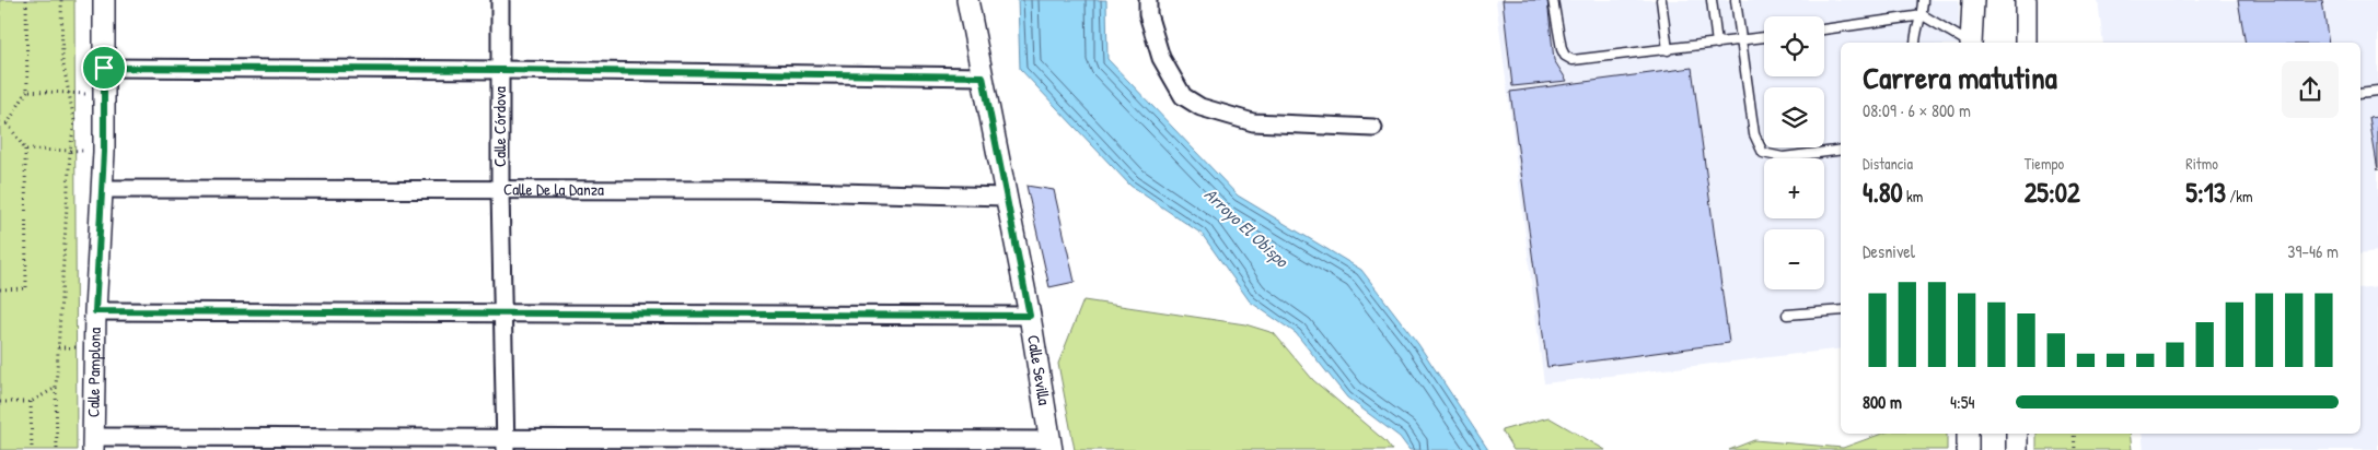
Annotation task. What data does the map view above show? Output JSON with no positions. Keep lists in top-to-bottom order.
{
  "streets": {
    "street": [
      "Calle Córdova",
      "Calle De la Danza",
      "Calle Sevilla",
      "Calle Pamplona"
    ]
  },
  "crossings": [
    ["Calle Córdova", "Calle De la Danza"],
    ["Calle De la Danza", "Calle Sevilla"],
    ["Calle De la Danza", "Calle Pamplona"]
  ],
  "water": ["Arroyo El Obispo"],
  "page": {
    "map_buttons": ["+", "−"],
    "heading": ["Carrera matutina", "08:09 · 6 × 800 m"],
    "stats": [
      ["Distancia", "4.80 km"],
      ["Tiempo", "25:02"],
      ["Ritmo", "5:13 /km"]
    ],
    "chart": ["Desnivel", "39–46 m"],
    "list": [
      {
        "name": "800 m",
        "note": "4:54"
      }
    ]
  }
}
